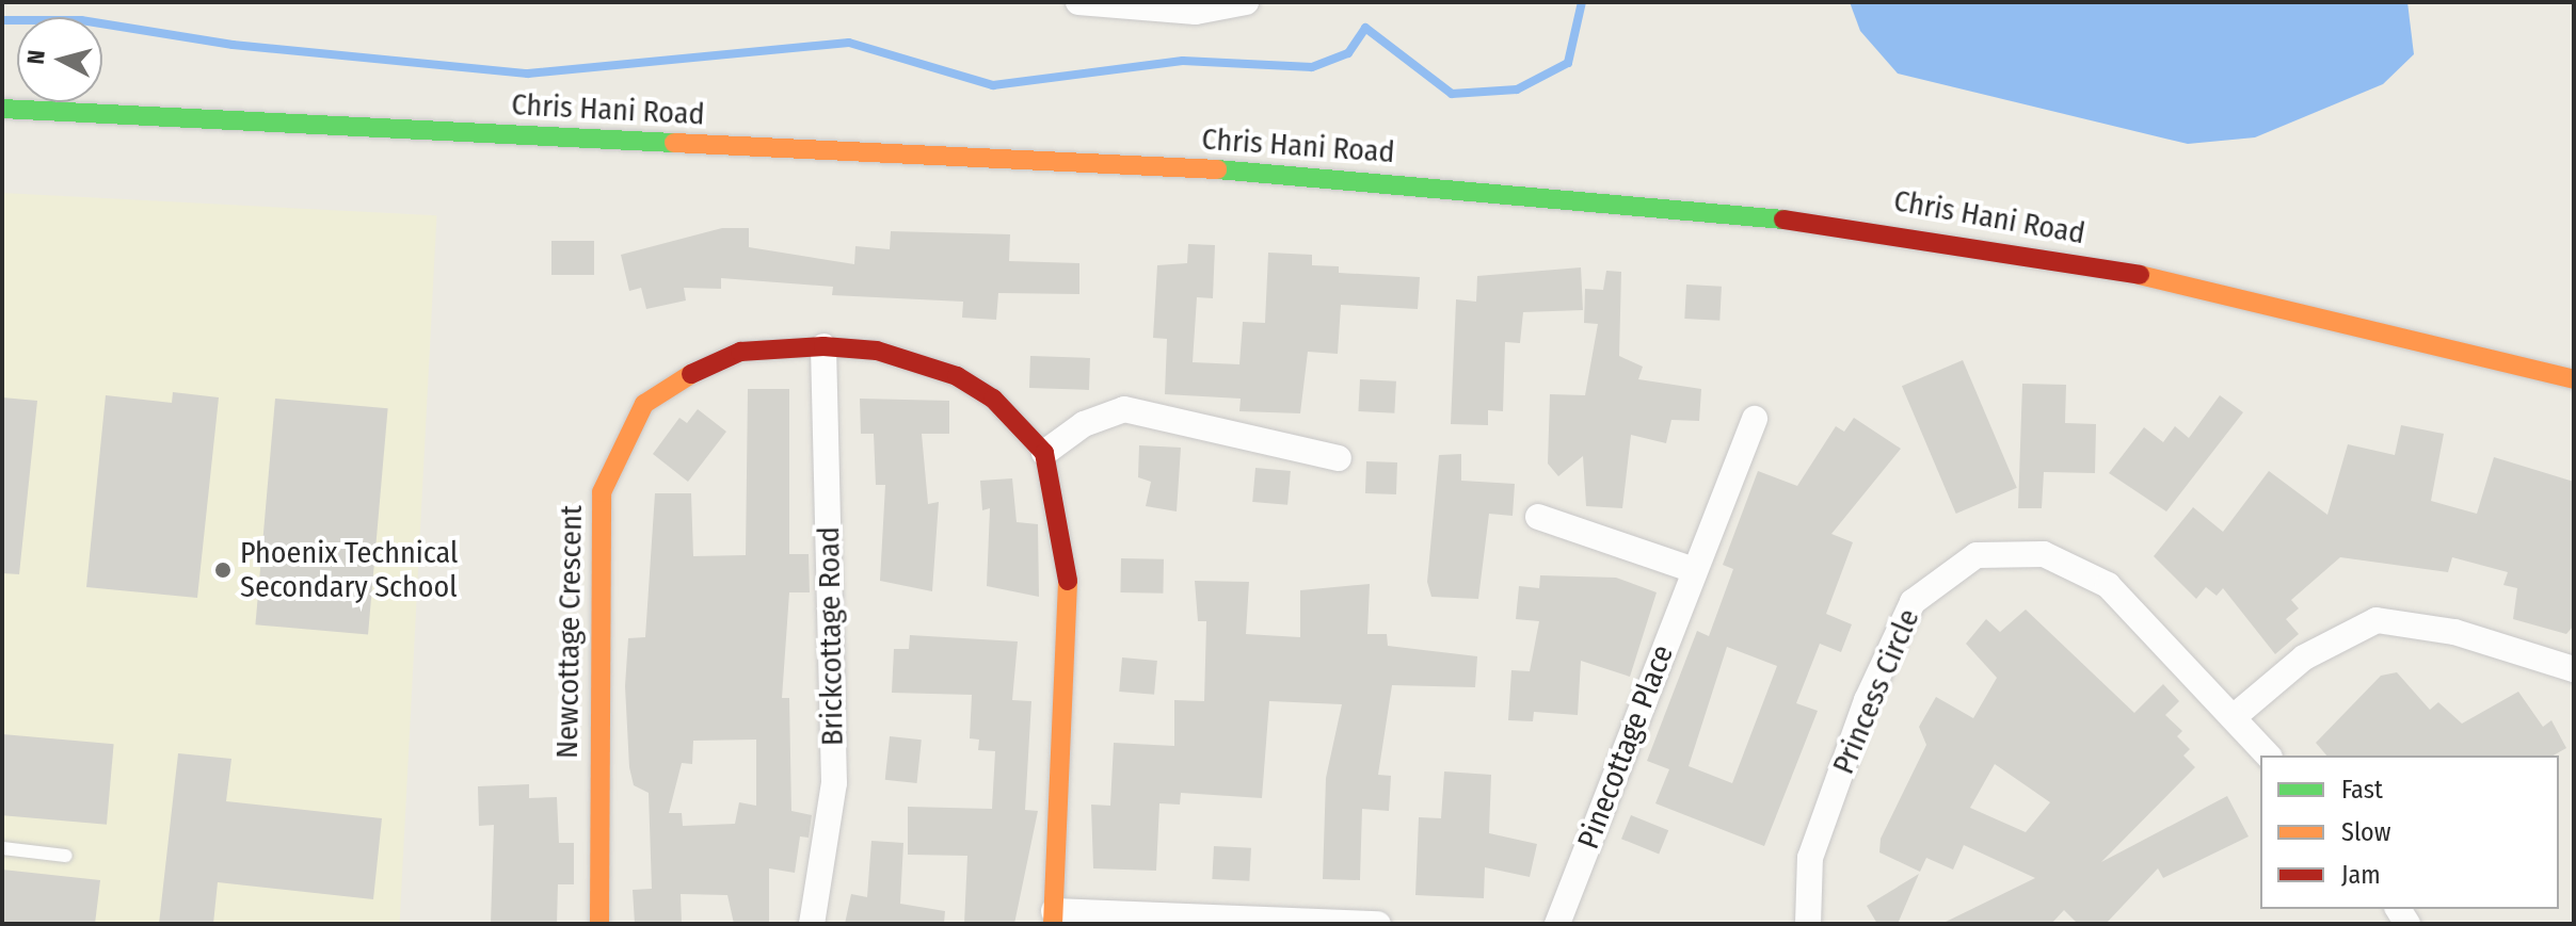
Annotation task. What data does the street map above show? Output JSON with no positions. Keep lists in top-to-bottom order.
{
  "streets": {
    "main road": ["Chris Hani Road", "Newcottage Crescent"],
    "street": ["Brickcottage Road", "Princess Circle", "Pinecottage Place"]
  },
  "crossings": [
    ["Newcottage Crescent", "Brickcottage Road"]
  ],
  "places": ["Phoenix Technical Secondary School"],
  "legend": ["Fast", "Slow", "Jam"],
  "north": "left"
}
